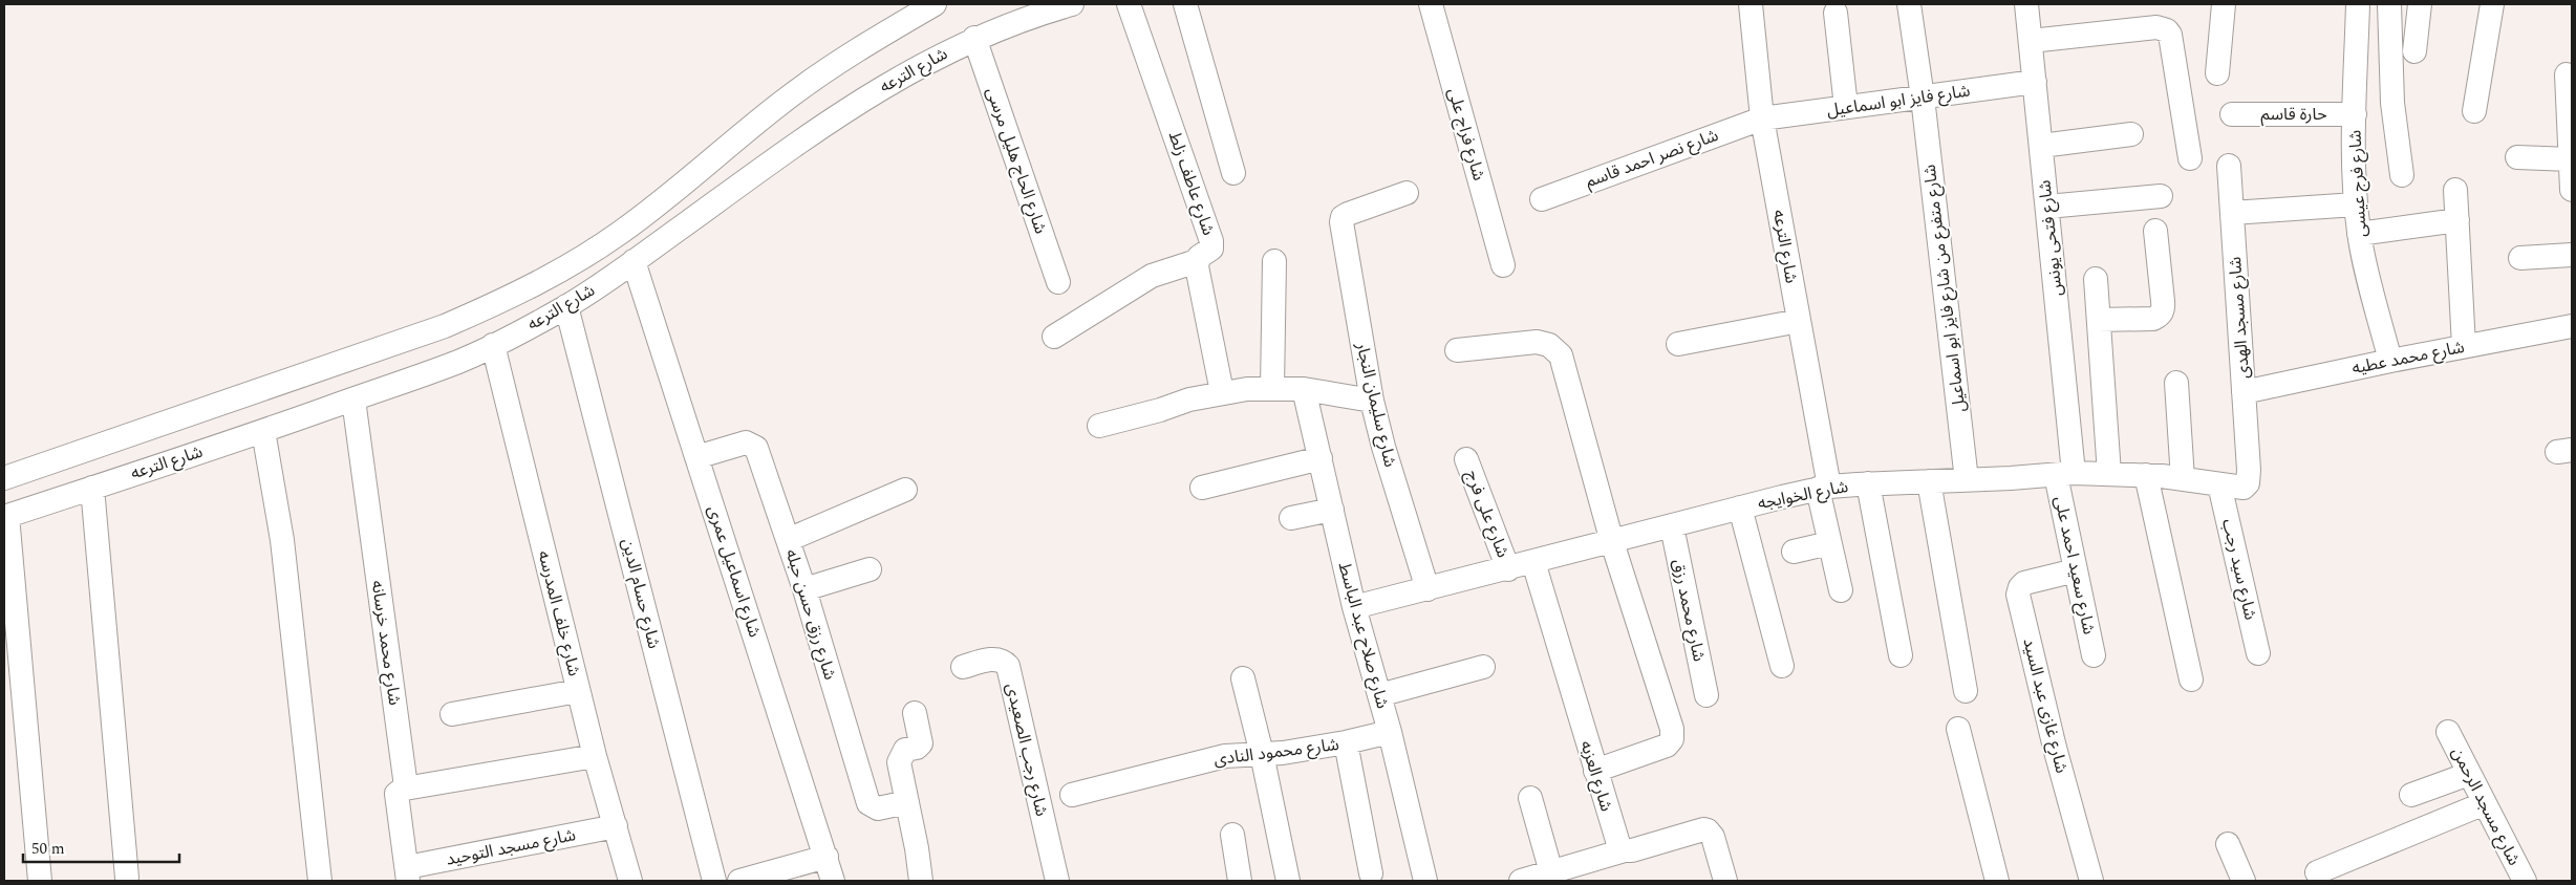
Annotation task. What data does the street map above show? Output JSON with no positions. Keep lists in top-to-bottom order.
{
  "streets": {
    "street": [
      "شارع الترعه",
      "شارع فايز ابو اسماعيل",
      "حارة قاسم",
      "شارع فراج على",
      "شارع نصر احمد قاسم",
      "شارع الحاج هليل مرسى",
      "شارع عاطف زلط",
      "شارع فرج عيسى",
      "شارع فتحى يونس",
      "شارع متفرع من شارع فايز ابو اسماعيل",
      "شارع مسجد الهدى",
      "شارع محمد عطيه",
      "شارع سليمان النجار",
      "شارع الخوايجه",
      "شارع على فرج",
      "شارع سعيد احمد على",
      "شارع سيد رجب",
      "شارع اسماعيل عمرى",
      "شارع حسام الدين",
      "شارع محمد رزق",
      "شارع خلف المدرسه",
      "شارع رزق حسن حبله",
      "شارع صلاح عبد الباسط",
      "شارع محمد خرسانه",
      "شارع غازى عبد السيد",
      "شارع رجب الصعيدى",
      "شارع محمود النادى",
      "شارع العزبه",
      "شارع مسجد الرحمن",
      "شارع مسجد التوحيد"
    ]
  },
  "crossings": [
    ["شارع الترعه", "شارع فايز ابو اسماعيل"],
    ["شارع الترعه", "شارع نصر احمد قاسم"],
    ["شارع الترعه", "شارع الحاج هليل مرسى"],
    ["شارع الترعه", "شارع الخوايجه"],
    ["شارع الترعه", "شارع اسماعيل عمرى"],
    ["شارع الترعه", "شارع حسام الدين"],
    ["شارع الترعه", "شارع خلف المدرسه"],
    ["شارع الترعه", "شارع محمد خرسانه"],
    ["شارع فايز ابو اسماعيل", "شارع نصر احمد قاسم"],
    ["شارع فايز ابو اسماعيل", "شارع فتحى يونس"],
    ["شارع فايز ابو اسماعيل", "شارع متفرع من شارع فايز ابو اسماعيل"],
    ["حارة قاسم", "شارع فرج عيسى"],
    ["شارع فرج عيسى", "شارع محمد عطيه"],
    ["شارع فتحى يونس", "شارع الخوايجه"],
    ["شارع فتحى يونس", "شارع سعيد احمد على"],
    ["شارع متفرع من شارع فايز ابو اسماعيل", "شارع الخوايجه"],
    ["شارع مسجد الهدى", "شارع محمد عطيه"],
    ["شارع مسجد الهدى", "شارع الخوايجه"],
    ["شارع سليمان النجار", "شارع الخوايجه"],
    ["شارع الخوايجه", "شارع على فرج"],
    ["شارع الخوايجه", "شارع سعيد احمد على"],
    ["شارع الخوايجه", "شارع سيد رجب"],
    ["شارع الخوايجه", "شارع محمد رزق"],
    ["شارع الخوايجه", "شارع صلاح عبد الباسط"],
    ["شارع الخوايجه", "شارع العزبه"],
    ["شارع سعيد احمد على", "شارع غازى عبد السيد"],
    ["شارع اسماعيل عمرى", "شارع رزق حسن حبله"],
    ["شارع خلف المدرسه", "شارع مسجد التوحيد"],
    ["شارع صلاح عبد الباسط", "شارع محمود النادى"],
    ["شارع محمد خرسانه", "شارع مسجد التوحيد"]
  ],
  "scale_bar": "50 m"
}
